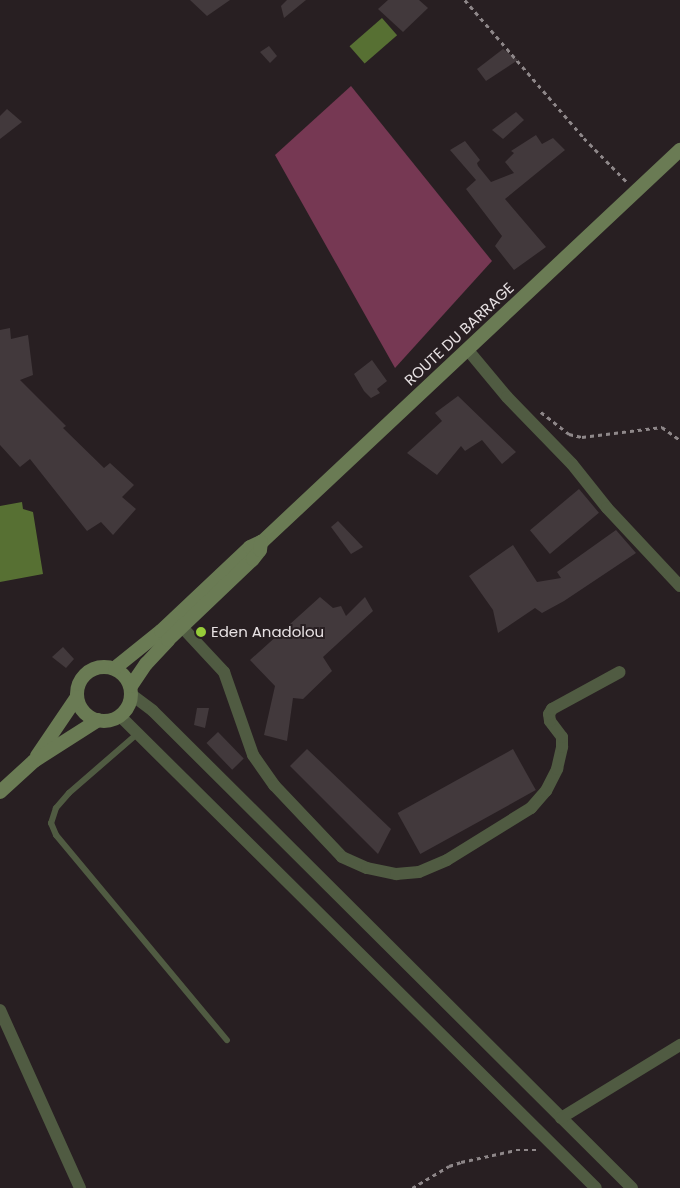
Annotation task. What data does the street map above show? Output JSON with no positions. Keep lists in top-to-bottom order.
{
  "streets": {
    "main road": ["ROUTE DU BARRAGE"]
  },
  "places": ["Eden Anadolou"]
}
